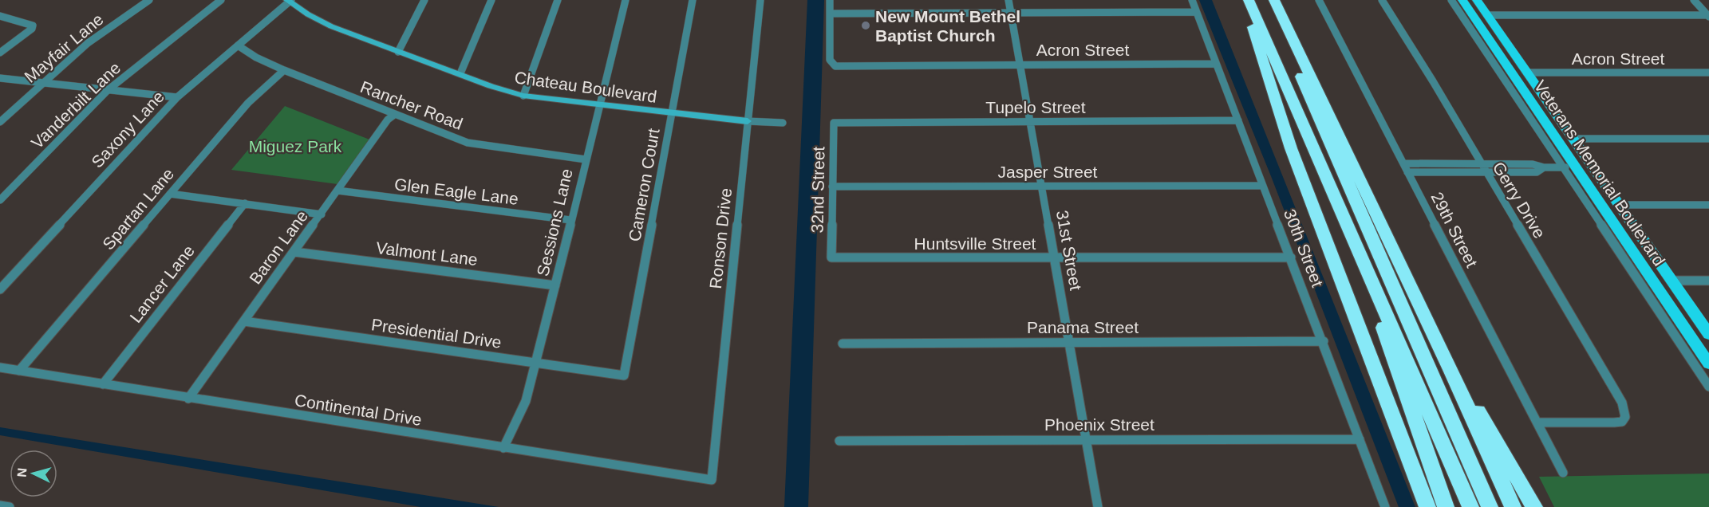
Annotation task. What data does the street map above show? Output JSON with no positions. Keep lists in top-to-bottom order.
{
  "streets": {
    "main road": ["Veterans Memorial Boulevard"],
    "street": [
      "Mayfair Lane",
      "Acron Street",
      "Chateau Boulevard",
      "Vanderbilt Lane",
      "Rancher Road",
      "Tupelo Street",
      "Saxony Lane",
      "Jasper Street",
      "Cameron Court",
      "32nd Street",
      "Glen Eagle Lane",
      "Gerry Drive",
      "Spartan Lane",
      "Sessions Lane",
      "29th Street",
      "Ronson Drive",
      "Huntsville Street",
      "Baron Lane",
      "30th Street",
      "31st Street",
      "Valmont Lane",
      "Lancer Lane",
      "Panama Street",
      "Presidential Drive",
      "Continental Drive",
      "Phoenix Street"
    ]
  },
  "crossings": [
    ["Acron Street", "Veterans Memorial Boulevard"],
    ["Acron Street", "30th Street"],
    ["Acron Street", "31st Street"],
    ["Chateau Boulevard", "Saxony Lane"],
    ["Chateau Boulevard", "Cameron Court"],
    ["Chateau Boulevard", "Sessions Lane"],
    ["Chateau Boulevard", "Ronson Drive"],
    ["Rancher Road", "Saxony Lane"],
    ["Rancher Road", "Spartan Lane"],
    ["Rancher Road", "Sessions Lane"],
    ["Rancher Road", "Baron Lane"],
    ["Tupelo Street", "32nd Street"],
    ["Tupelo Street", "30th Street"],
    ["Tupelo Street", "31st Street"],
    ["Jasper Street", "32nd Street"],
    ["Jasper Street", "30th Street"],
    ["Jasper Street", "31st Street"],
    ["Cameron Court", "Presidential Drive"],
    ["32nd Street", "Huntsville Street"],
    ["Glen Eagle Lane", "Sessions Lane"],
    ["Glen Eagle Lane", "Baron Lane"],
    ["Gerry Drive", "29th Street"],
    ["Spartan Lane", "Continental Drive"],
    ["Sessions Lane", "Valmont Lane"],
    ["Sessions Lane", "Presidential Drive"],
    ["Sessions Lane", "Continental Drive"],
    ["Ronson Drive", "Continental Drive"],
    ["Huntsville Street", "30th Street"],
    ["Huntsville Street", "31st Street"],
    ["Baron Lane", "Valmont Lane"],
    ["Baron Lane", "Presidential Drive"],
    ["Baron Lane", "Continental Drive"],
    ["30th Street", "Panama Street"],
    ["30th Street", "Phoenix Street"],
    ["31st Street", "Panama Street"],
    ["31st Street", "Phoenix Street"],
    ["Lancer Lane", "Continental Drive"]
  ],
  "parks": ["Miguez Park"],
  "places": ["New Mount Bethel Baptist Church"],
  "north": "left"
}
